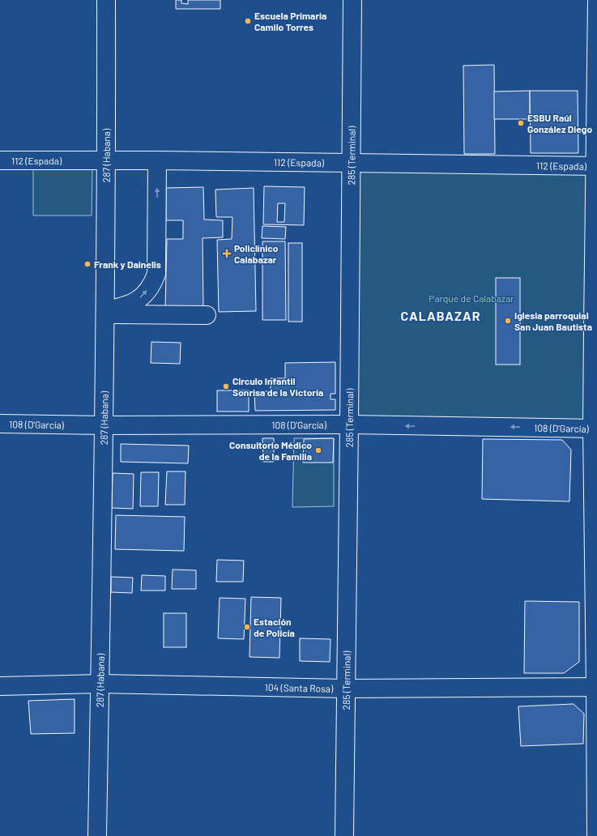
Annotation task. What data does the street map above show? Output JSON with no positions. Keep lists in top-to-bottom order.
{
  "streets": {
    "street": [
      "287 (Habana)",
      "285 (Terminal)",
      "112 (Espada)",
      "108 (D'García)",
      "104 (Santa Rosa)"
    ]
  },
  "crossings": [
    ["287 (Habana)", "112 (Espada)"],
    ["287 (Habana)", "108 (D'García)"],
    ["287 (Habana)", "104 (Santa Rosa)"],
    ["285 (Terminal)", "112 (Espada)"],
    ["285 (Terminal)", "108 (D'García)"],
    ["285 (Terminal)", "104 (Santa Rosa)"]
  ],
  "one_way": ["108 (D'García)"],
  "districts": ["CALABAZAR"],
  "parks": ["Parque de Calabazar"],
  "places": {
    "other": [
      "Escuela Primaria Camilo Torres",
      "ESBU Raúl González Diego",
      "Frank y Dainelis",
      "Iglesia parroquial San Juan Bautista",
      "Circulo Infantil Sonrisa de la Victoria",
      "Consultorio Médico de la Familia",
      "Estación de Policía"
    ],
    "health": ["Policlínico Calabazar"]
  }
}
